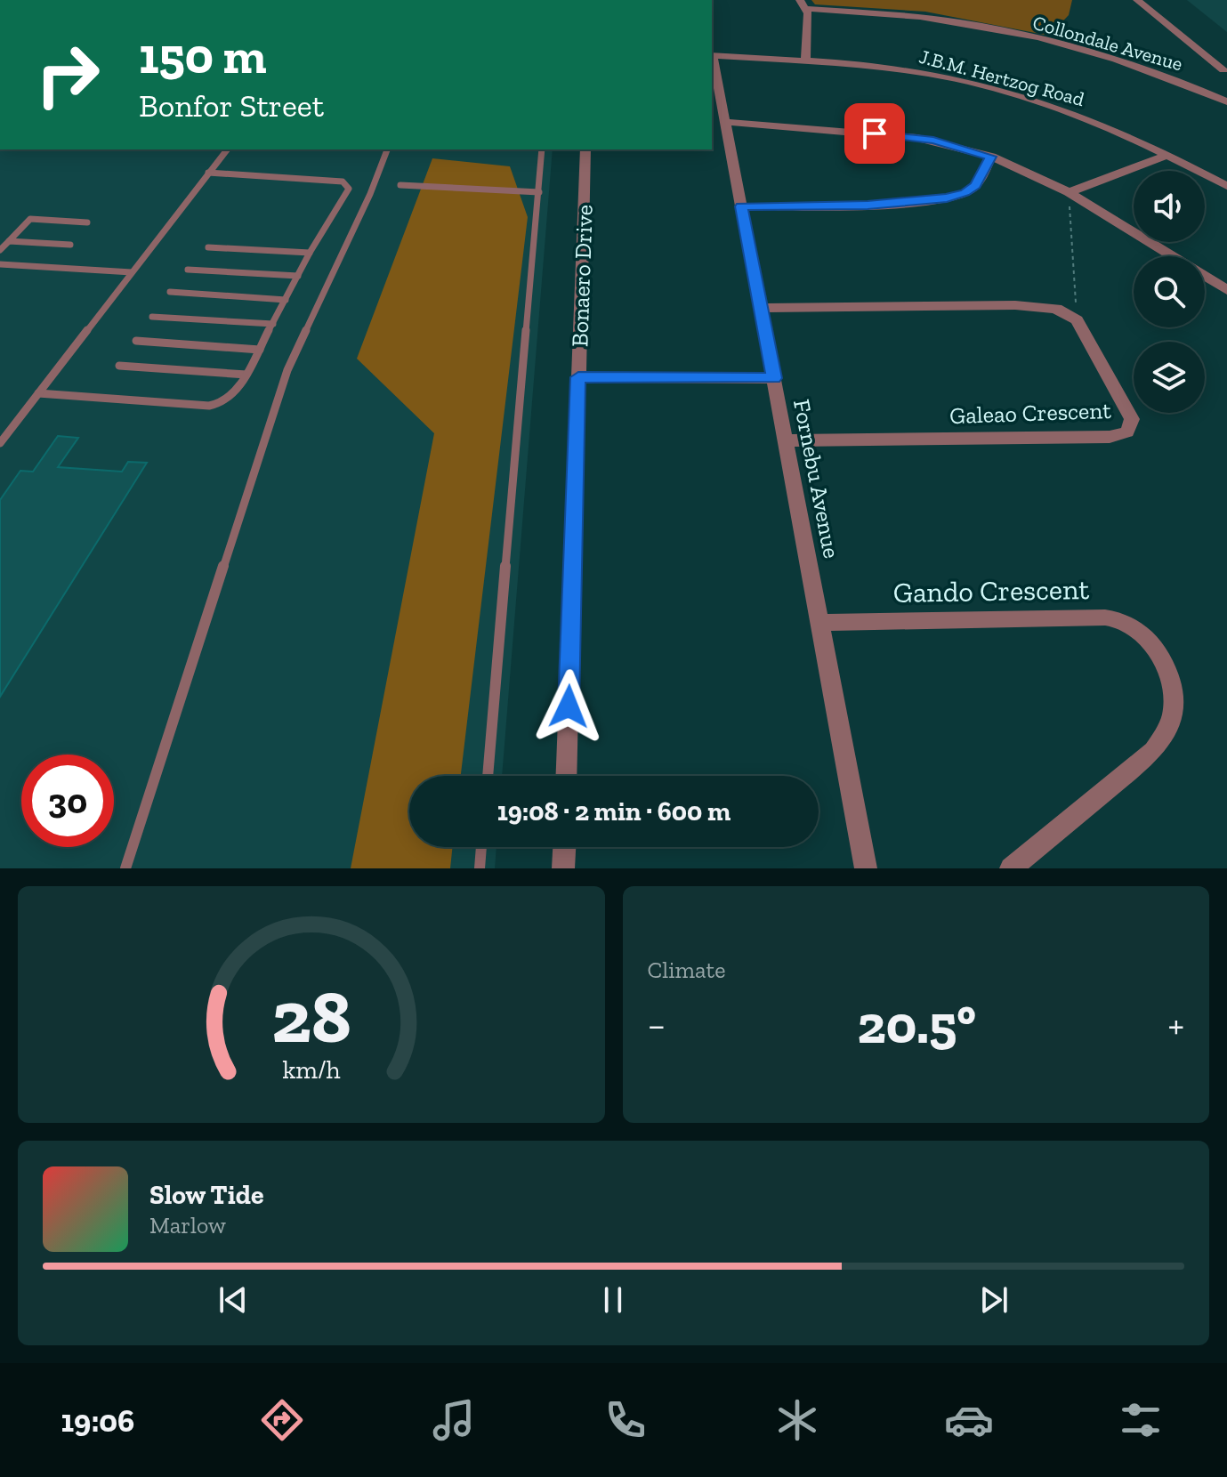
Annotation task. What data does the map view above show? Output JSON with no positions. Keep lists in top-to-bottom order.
{
  "streets": {
    "street": [
      "Collondale Avenue",
      "J.B.M. Hertzog Road",
      "Bonaero Drive",
      "Galeao Crescent",
      "Fornebu Avenue",
      "Gando Crescent"
    ]
  },
  "crossings": [
    ["Galeao Crescent", "Fornebu Avenue"],
    ["Fornebu Avenue", "Gando Crescent"]
  ],
  "page": {
    "turn": ["150 m", "Bonfor Street"],
    "limit": "30",
    "trip": "19:08 · 2 min · 600 m",
    "tile": "Climate",
    "heat": ["−", "20.5°", "+"],
    "song": ["Slow Tide", "Marlow"],
    "tabs": "19:06",
    "gauge": ["28", "km/h"]
  }
}
